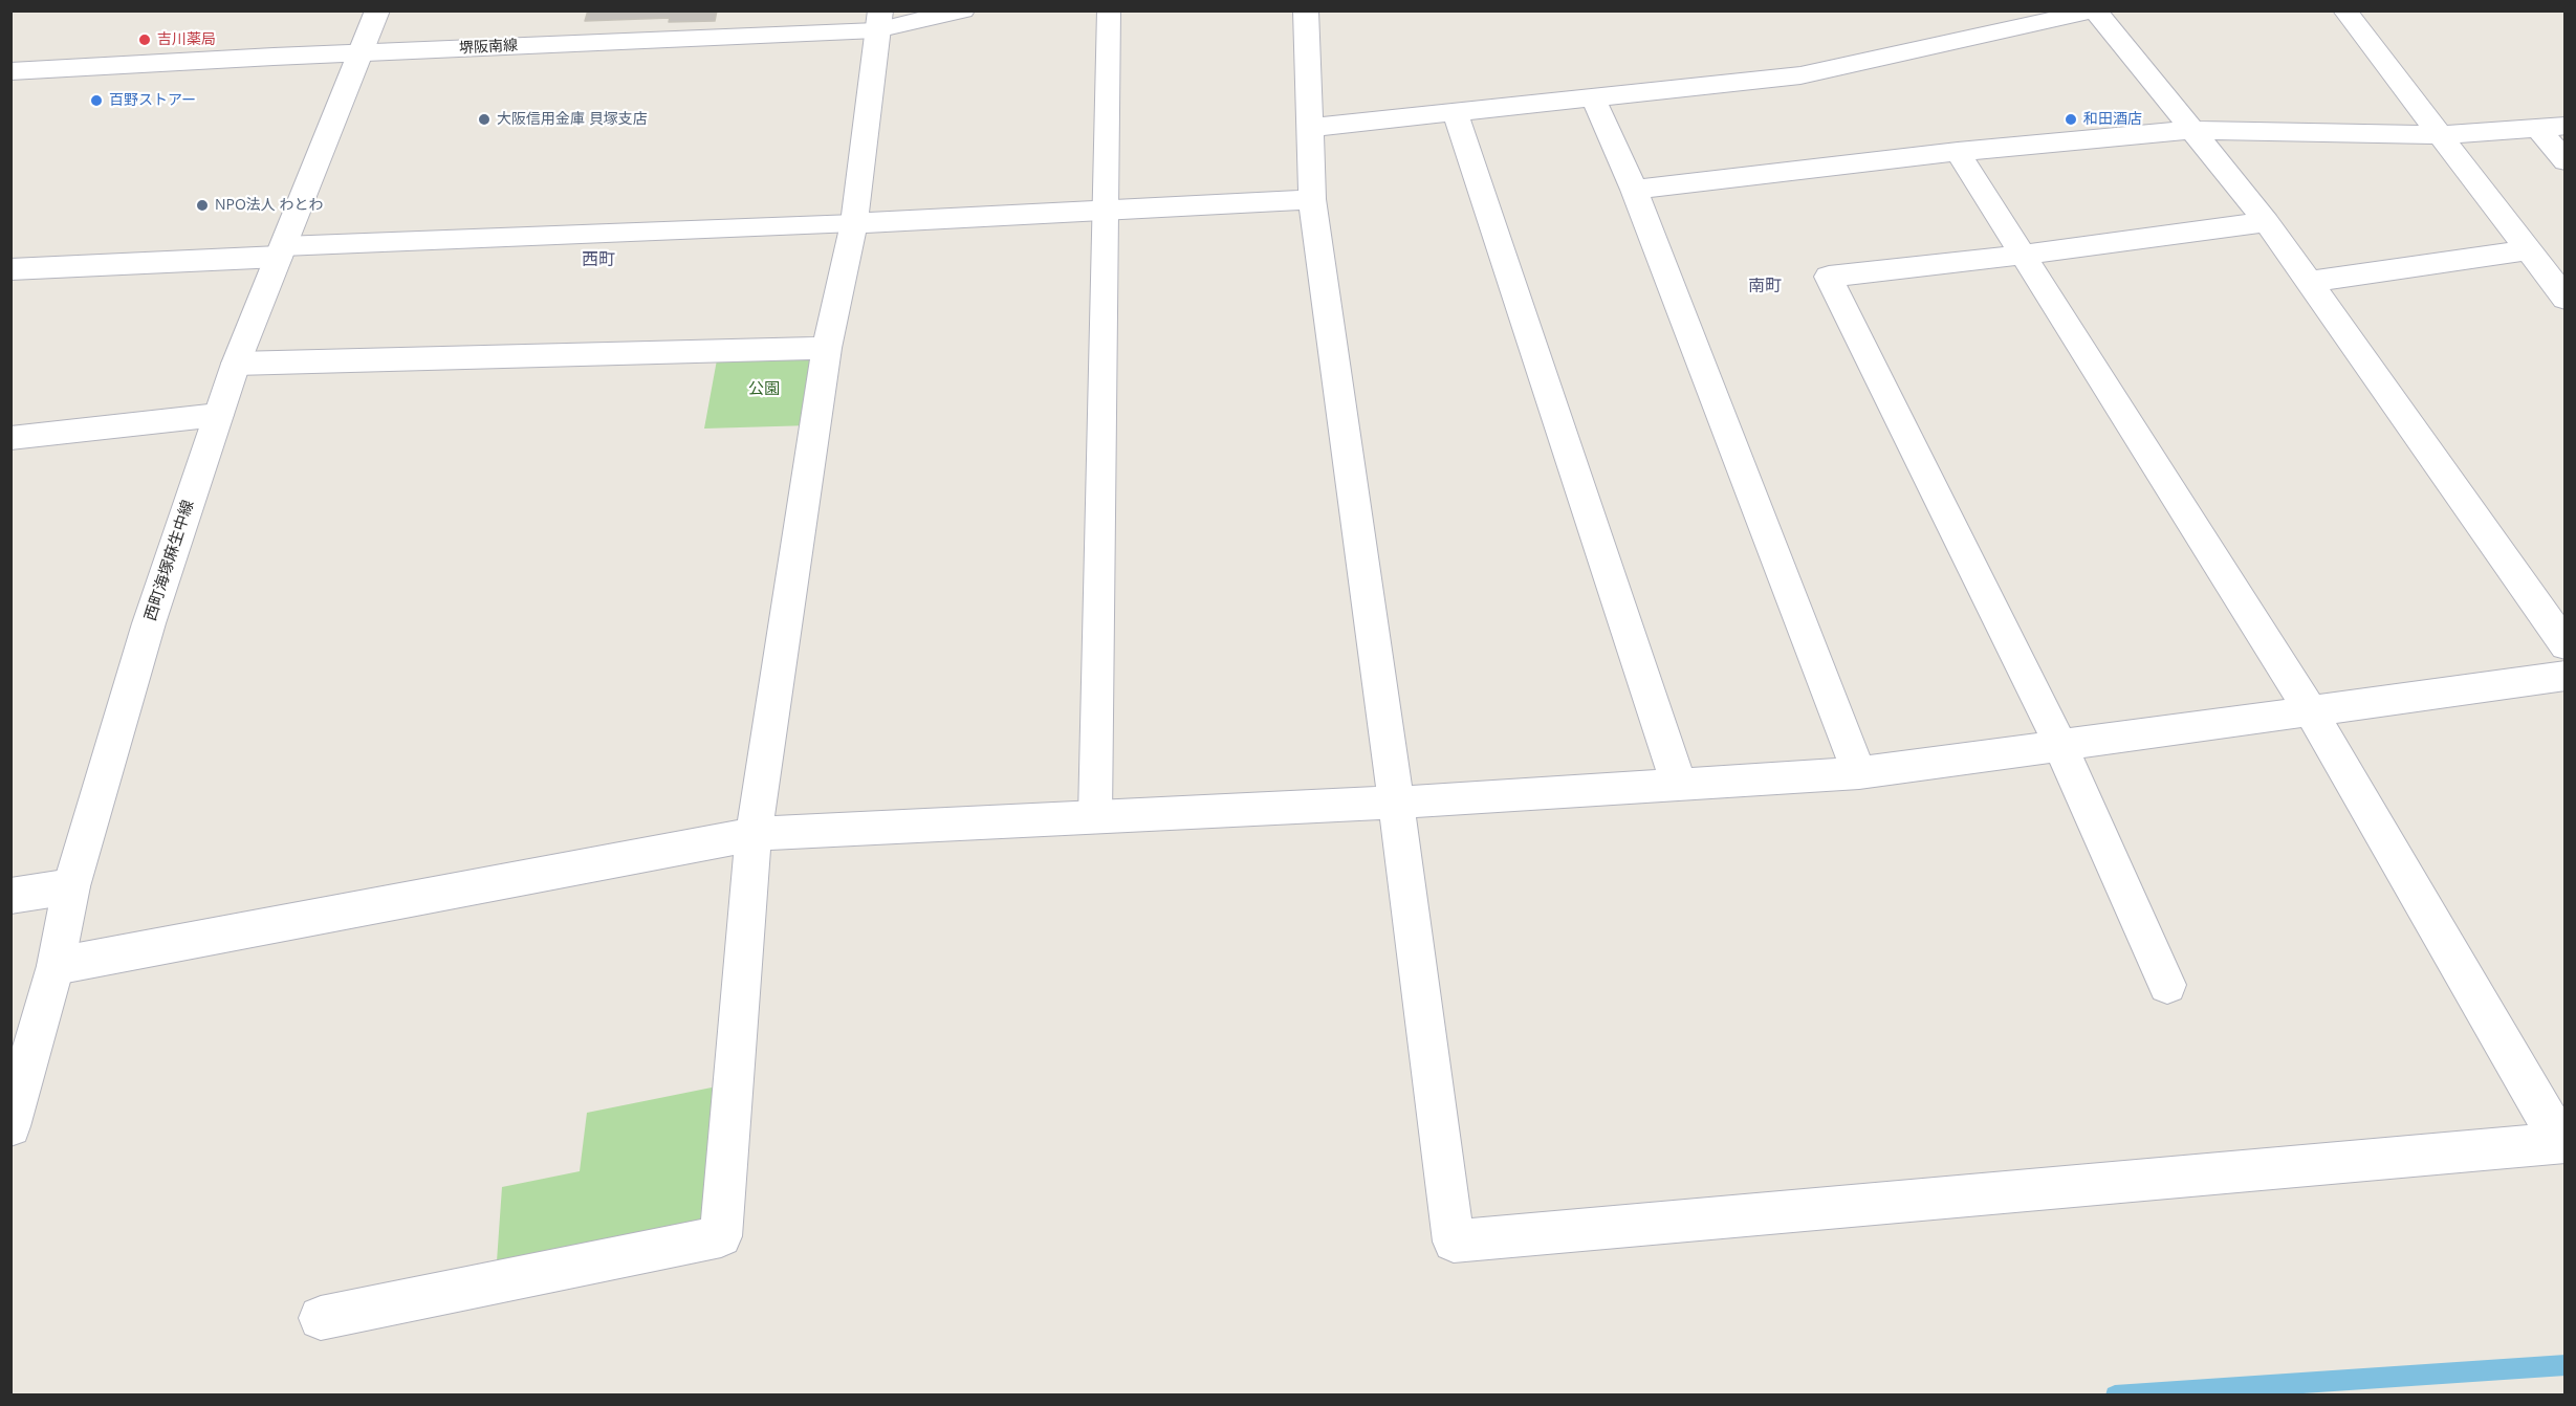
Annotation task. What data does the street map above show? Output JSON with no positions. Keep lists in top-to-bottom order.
{
  "streets": {
    "street": ["堺阪南線", "西町海塚麻生中線"]
  },
  "crossings": [
    ["堺阪南線", "西町海塚麻生中線"]
  ],
  "districts": ["西町", "南町"],
  "parks": ["公園"],
  "places": [
    "吉川薬局",
    "百野ストアー",
    "大阪信用金庫 貝塚支店",
    "和田酒店",
    "NPO法人 わとわ"
  ]
}
